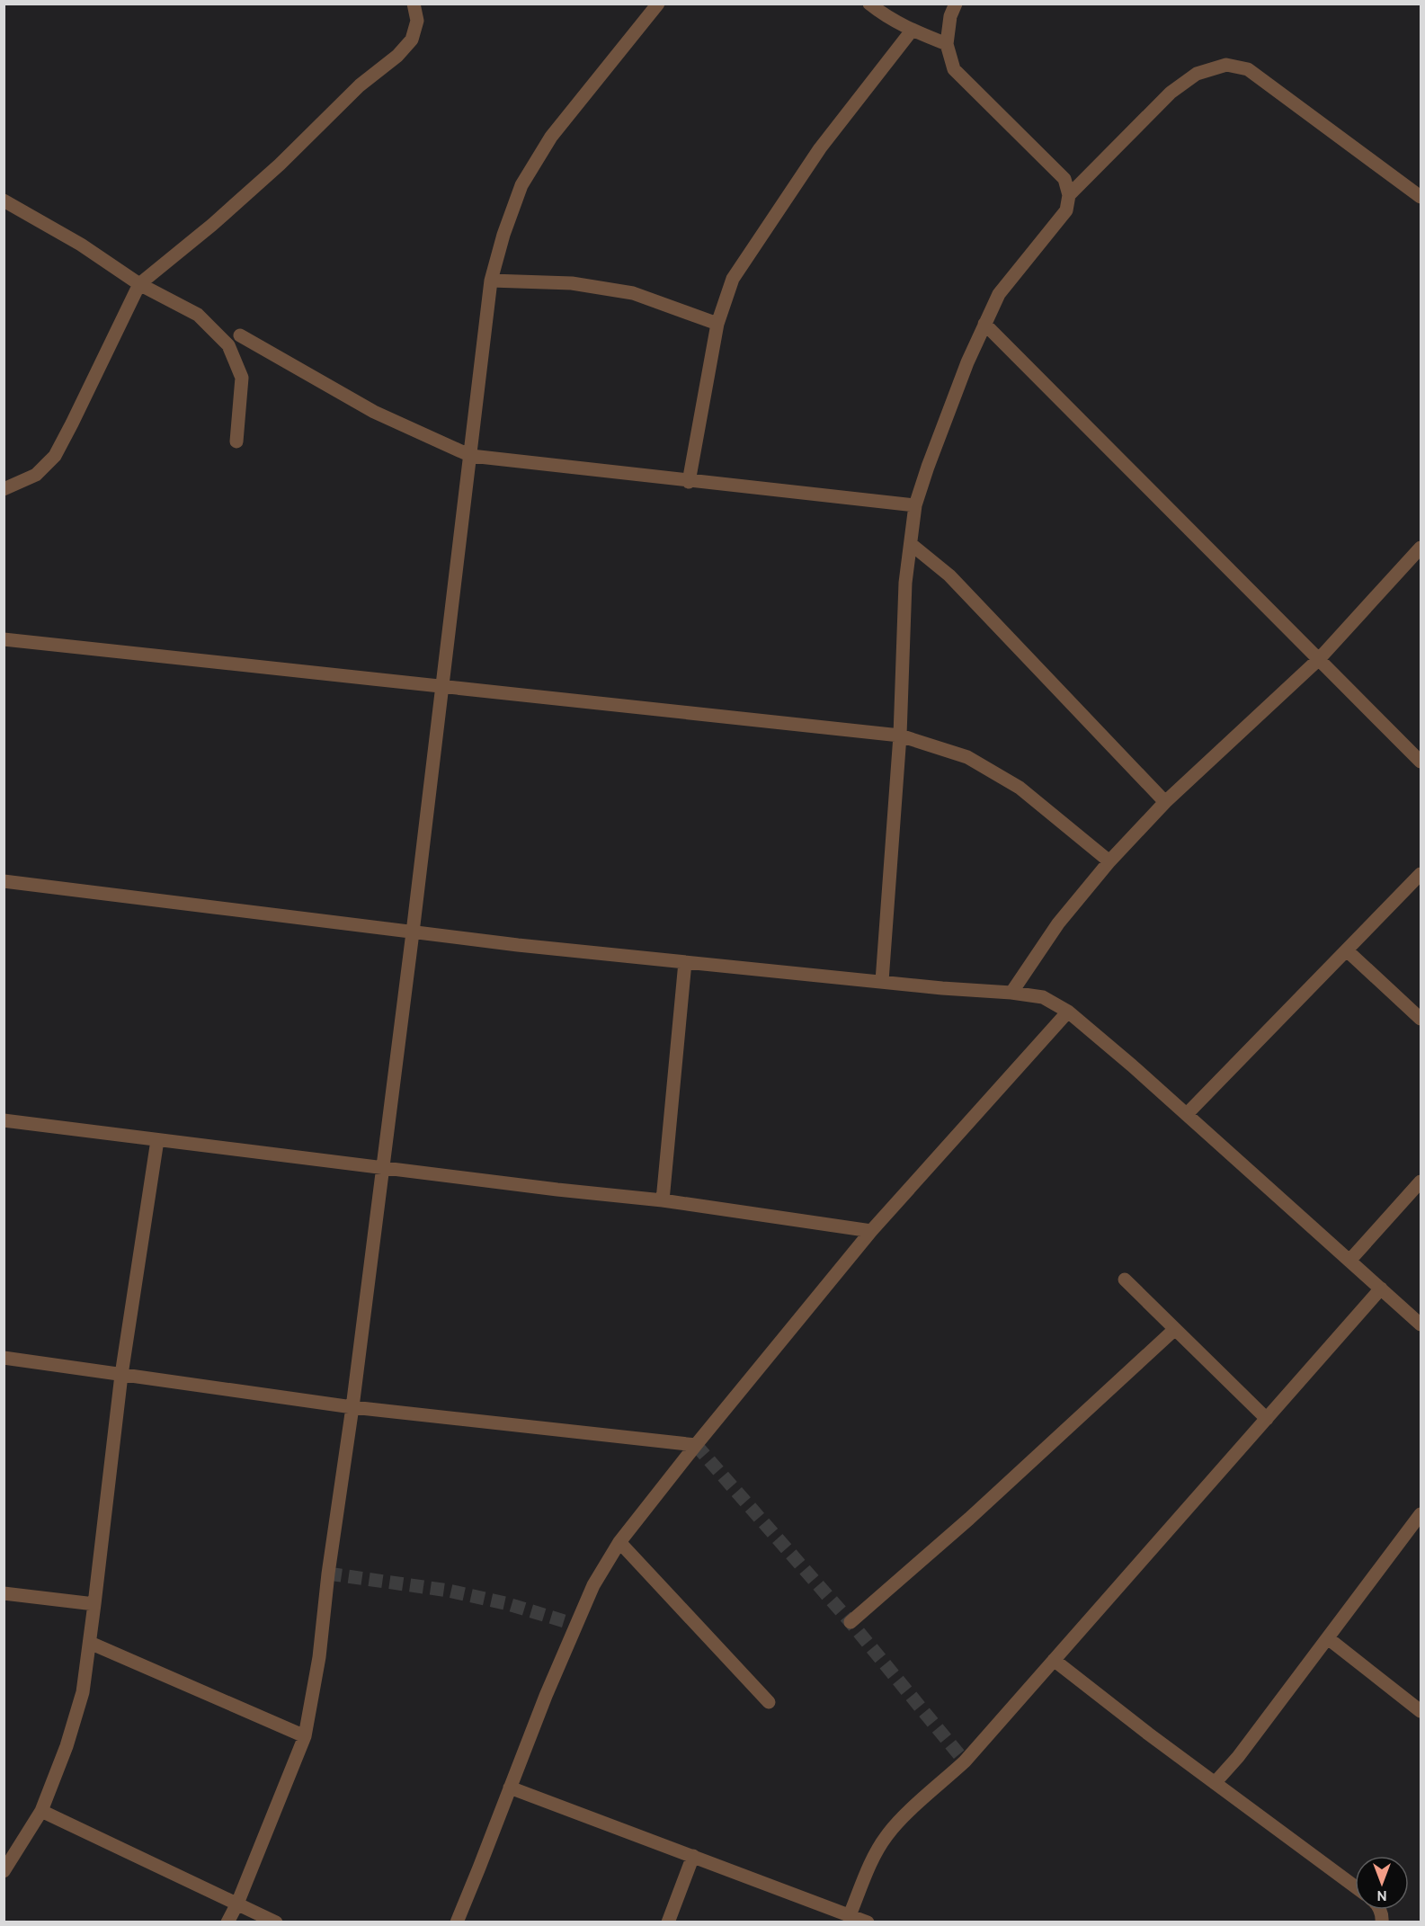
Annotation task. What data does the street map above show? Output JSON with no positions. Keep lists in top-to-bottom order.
{
  "north": "bottom"
}
